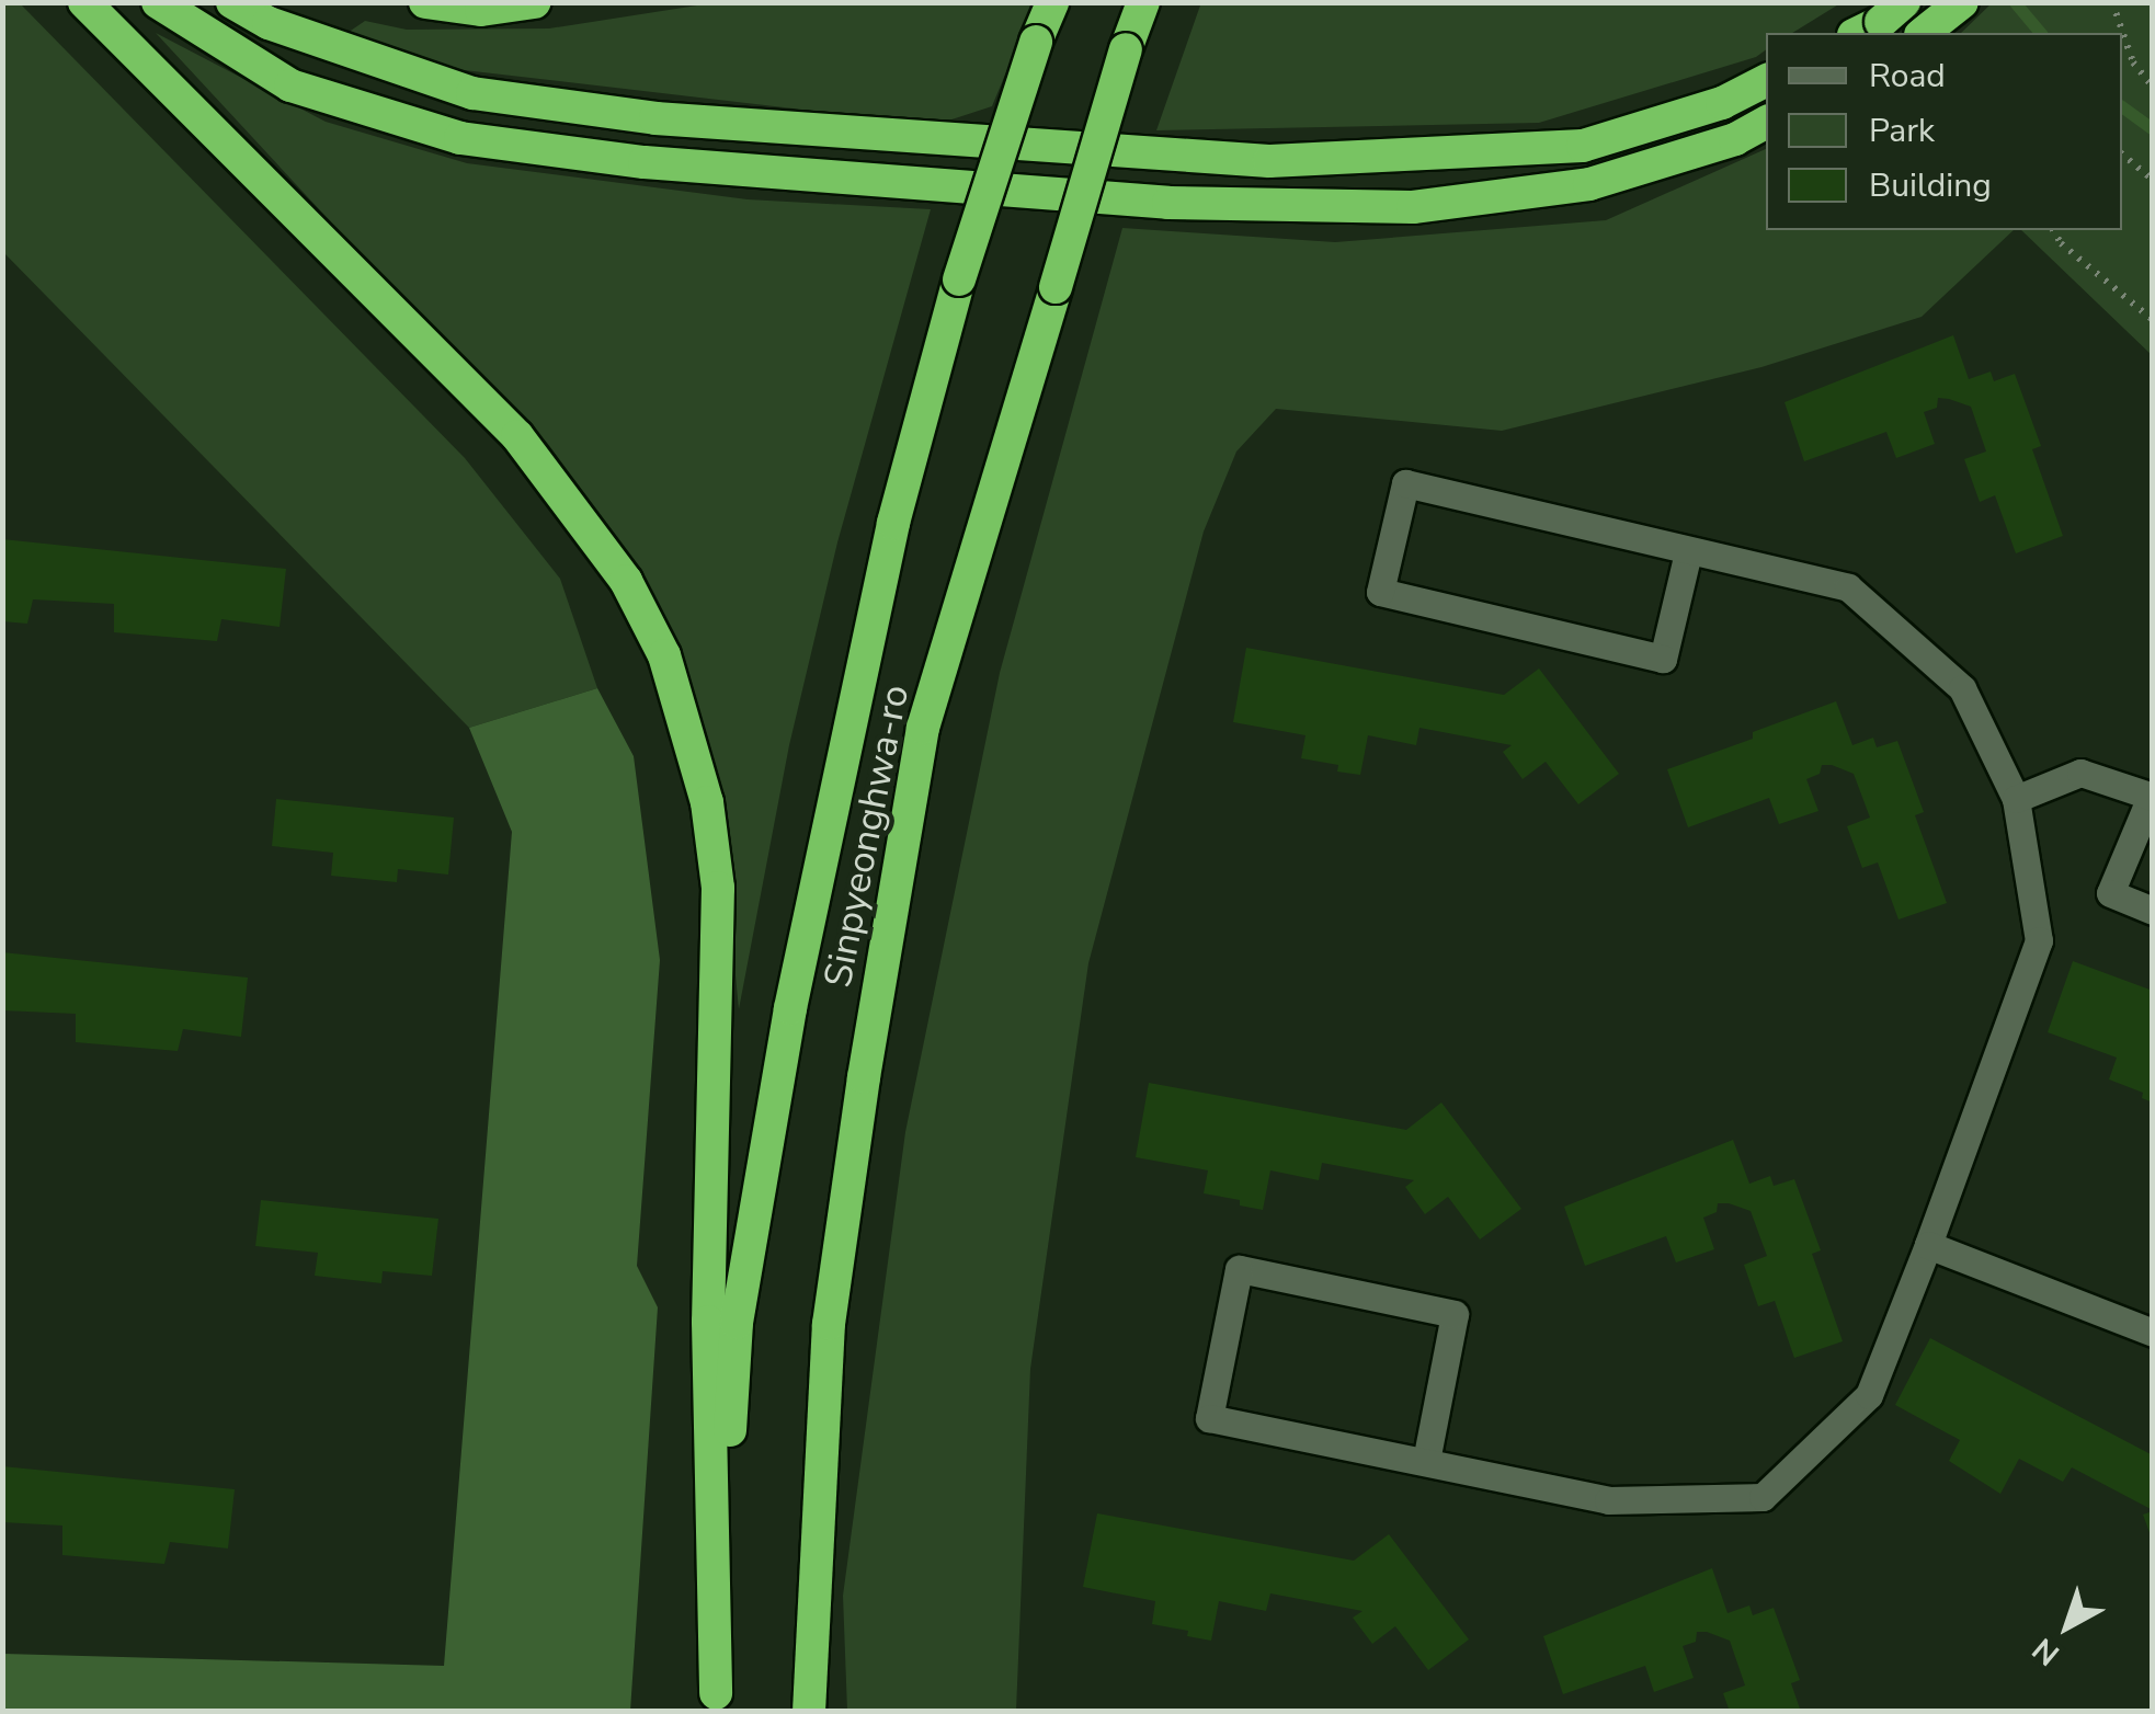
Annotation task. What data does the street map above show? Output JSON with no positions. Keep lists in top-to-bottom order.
{
  "streets": {
    "highway": ["Sinpyeonghwa-ro"]
  },
  "legend": ["Road", "Park", "Building"],
  "north": "bottom left"
}
